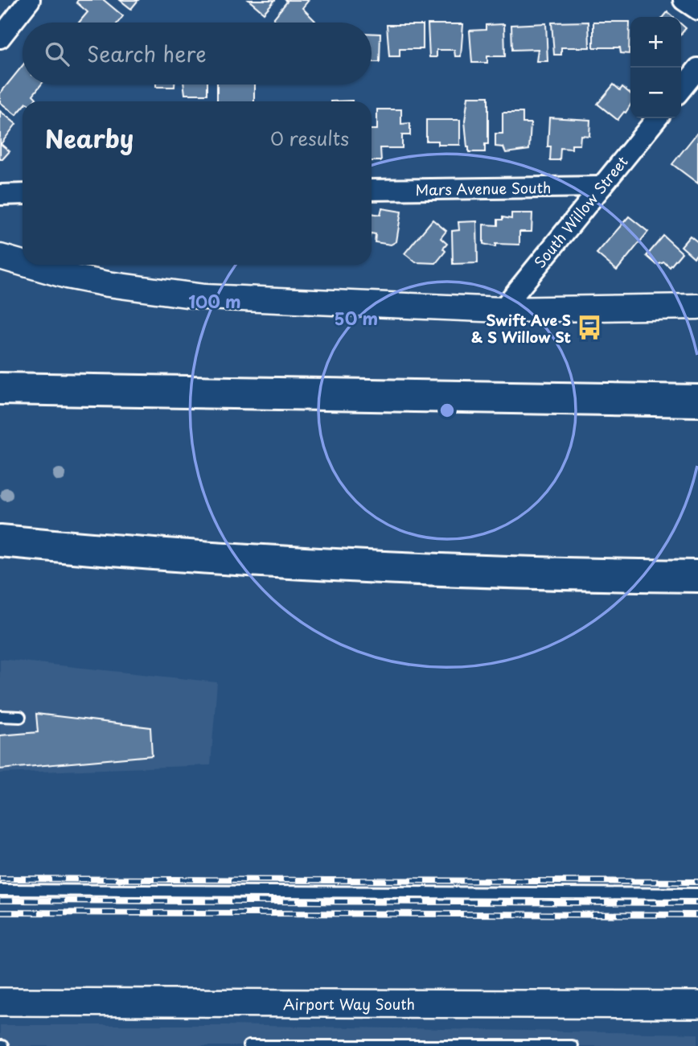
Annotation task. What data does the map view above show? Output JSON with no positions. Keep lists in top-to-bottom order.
{
  "streets": {
    "main road": ["Airport Way South"],
    "street": ["Mars Avenue South", "South Willow Street"]
  },
  "crossings": [
    ["Mars Avenue South", "South Willow Street"]
  ],
  "places": {
    "bus stop": ["Swift Ave S & S Willow St"]
  },
  "page": {
    "map_buttons": ["+", "−"],
    "search": "Search here",
    "heading": ["Nearby", "0 results"]
  },
  "rings": ["100 m", "50 m"]
}
